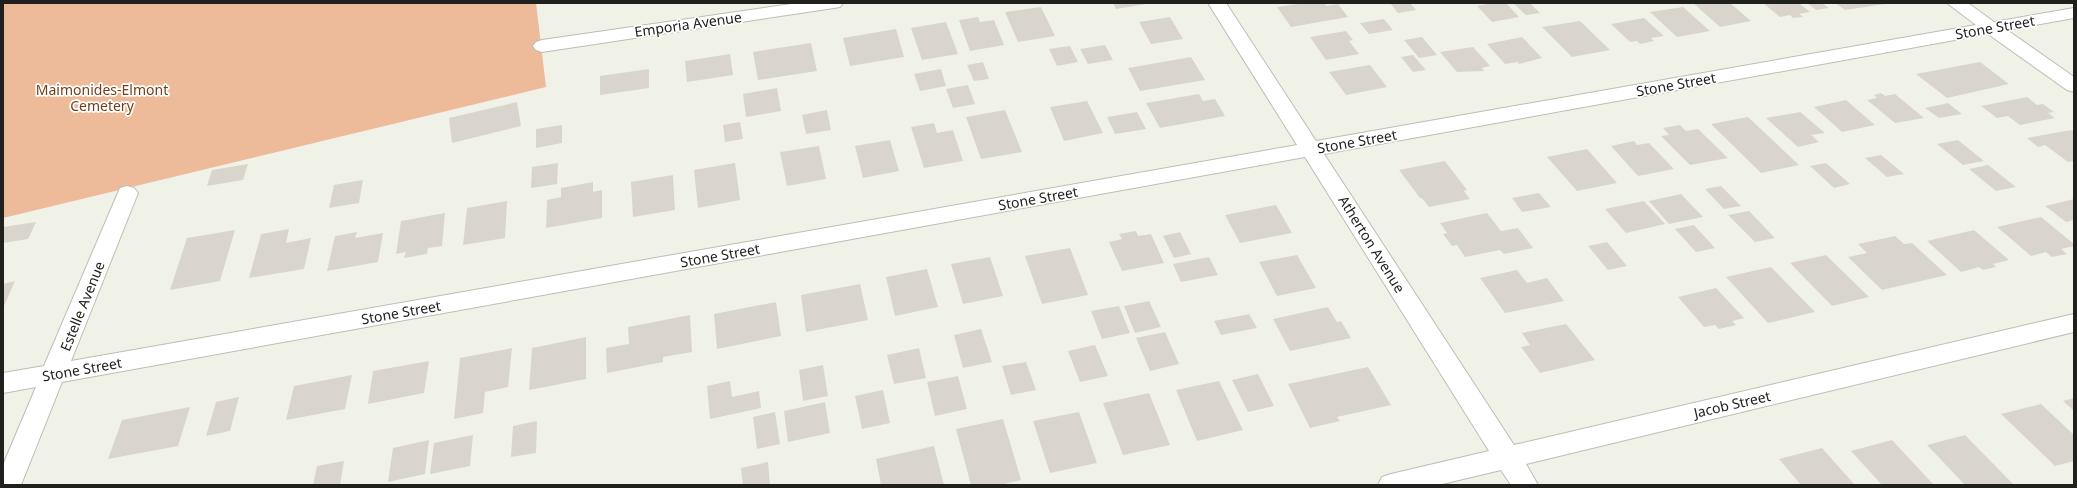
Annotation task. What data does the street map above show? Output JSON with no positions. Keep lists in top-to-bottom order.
{
  "streets": {
    "street": [
      "Emporia Avenue",
      "Stone Street",
      "Atherton Avenue",
      "Estelle Avenue",
      "Jacob Street"
    ]
  },
  "crossings": [
    ["Stone Street", "Atherton Avenue"],
    ["Stone Street", "Estelle Avenue"],
    ["Atherton Avenue", "Jacob Street"]
  ],
  "parks": ["Maimonides-Elmont Cemetery"]
}
